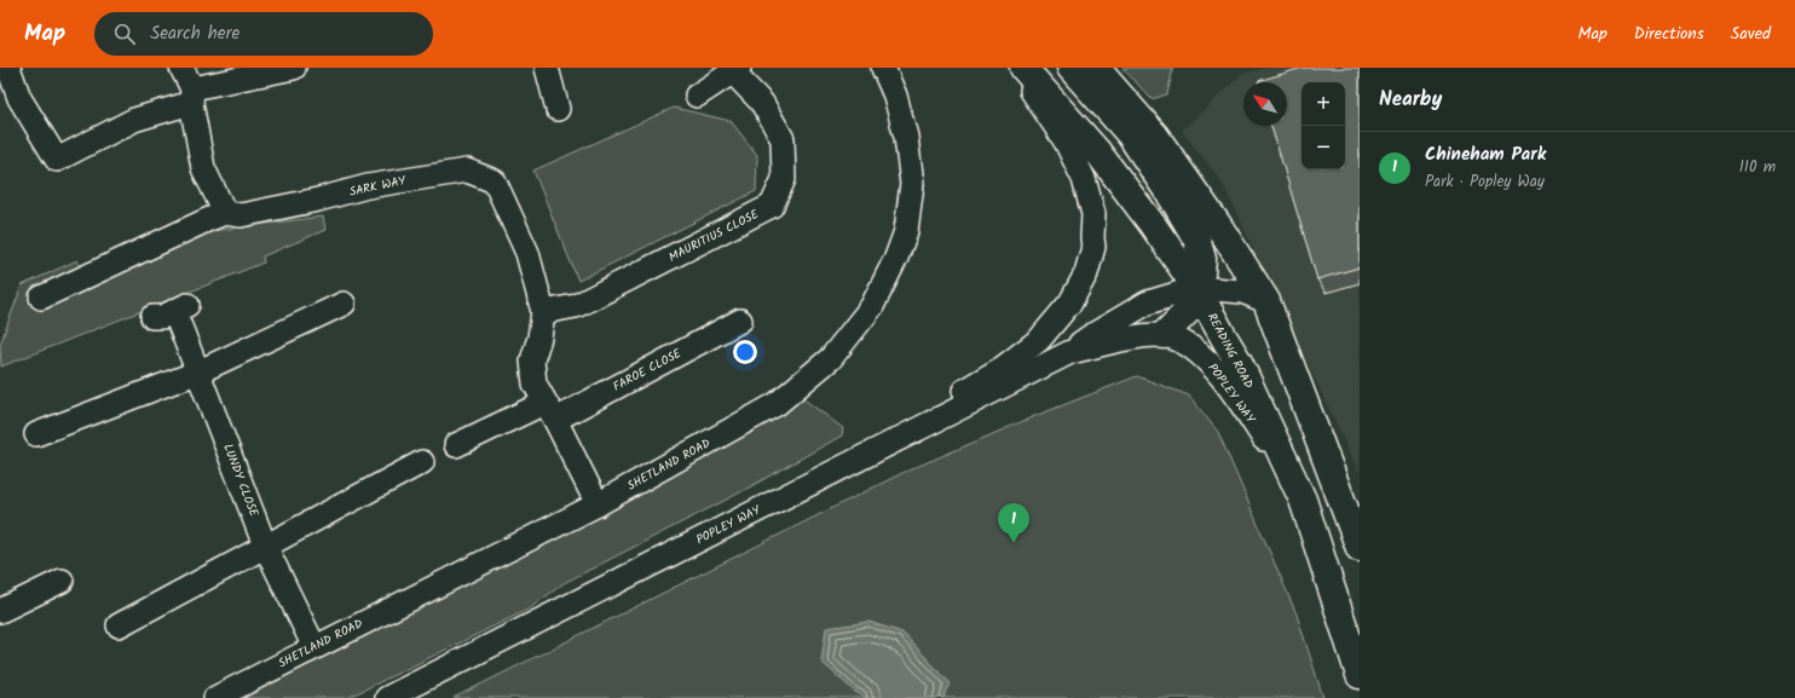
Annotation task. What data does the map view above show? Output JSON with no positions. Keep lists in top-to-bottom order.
{
  "streets": {
    "highway": ["READING ROAD"],
    "street": [
      "SARK WAY",
      "MAURITIUS CLOSE",
      "FAROE CLOSE",
      "POPLEY WAY",
      "SHETLAND ROAD",
      "LUNDY CLOSE"
    ]
  },
  "crossings": [
    ["SARK WAY", "MAURITIUS CLOSE"],
    ["SARK WAY", "FAROE CLOSE"],
    ["READING ROAD", "POPLEY WAY"],
    ["SHETLAND ROAD", "LUNDY CLOSE"]
  ],
  "north": "top left",
  "page": {
    "header": "Map",
    "search": "Search here",
    "nav": ["Map", "Directions", "Saved"],
    "heading": "Nearby",
    "map_buttons": ["+", "−"],
    "list": [
      {
        "mark": "1",
        "name": "Chineham Park",
        "note": "Park · Popley Way",
        "value": "110 m"
      }
    ],
    "pins": "1"
  }
}
